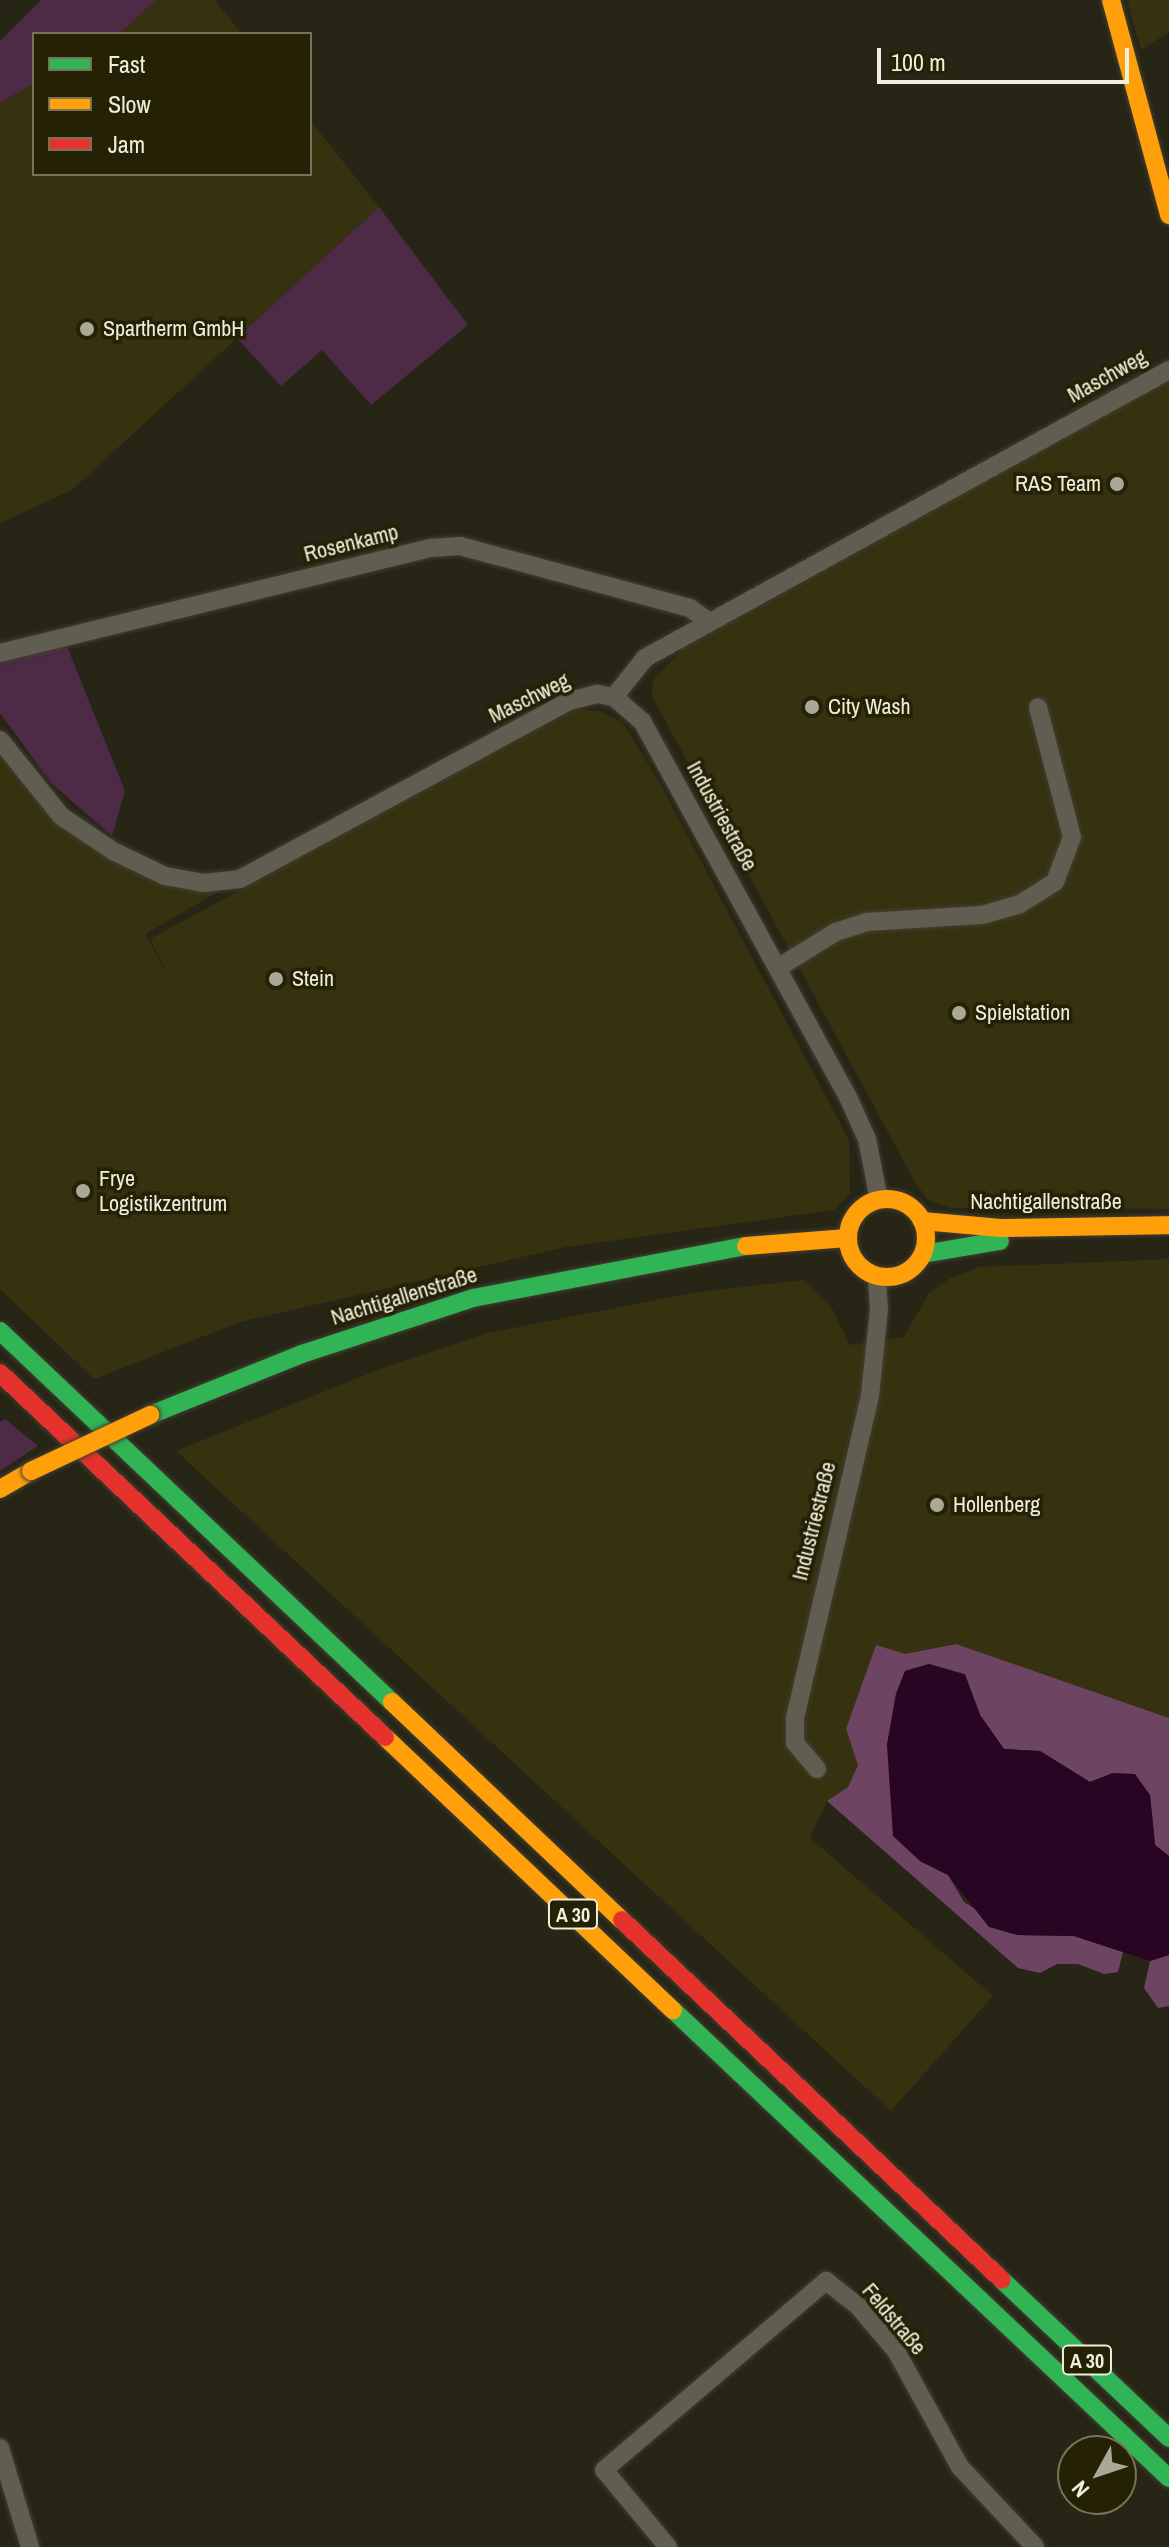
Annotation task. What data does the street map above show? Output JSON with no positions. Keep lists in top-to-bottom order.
{
  "streets": {
    "main road": ["Nachtigallenstraße", "A 30"],
    "street": [
      "Maschweg",
      "Rosenkamp",
      "Industriestraße",
      "Feldstraße"
    ]
  },
  "crossings": [
    ["Maschweg", "Rosenkamp"],
    ["Maschweg", "Industriestraße"],
    ["Industriestraße", "Nachtigallenstraße"]
  ],
  "places": [
    "Spartherm GmbH",
    "RAS Team",
    "City Wash",
    "Stein",
    "Spielstation",
    "Frye Logistikzentrum",
    "Hollenberg"
  ],
  "legend": ["Fast", "Slow", "Jam"],
  "scale_bar": "100 m",
  "north": "bottom left"
}
